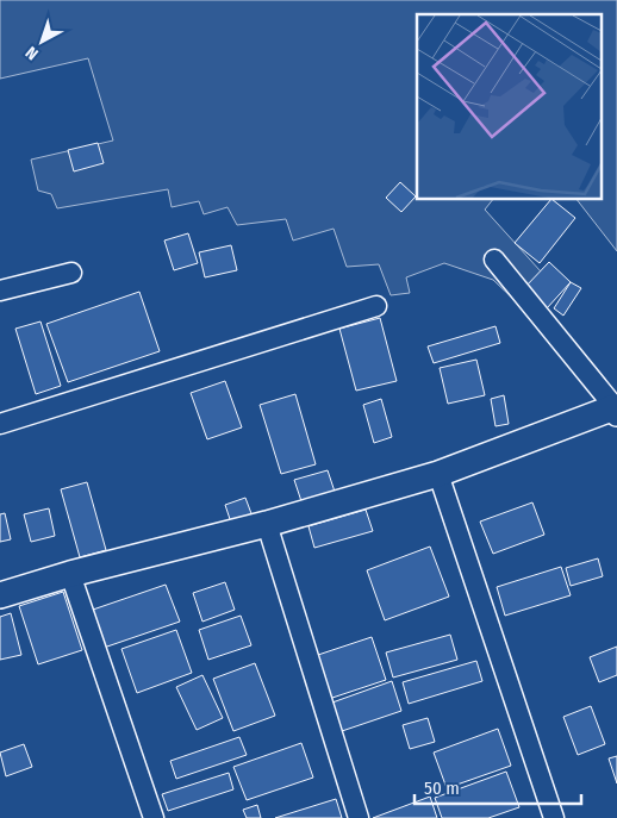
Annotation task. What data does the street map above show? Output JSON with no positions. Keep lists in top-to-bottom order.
{
  "scale_bar": "50 m",
  "north": "bottom left"
}
